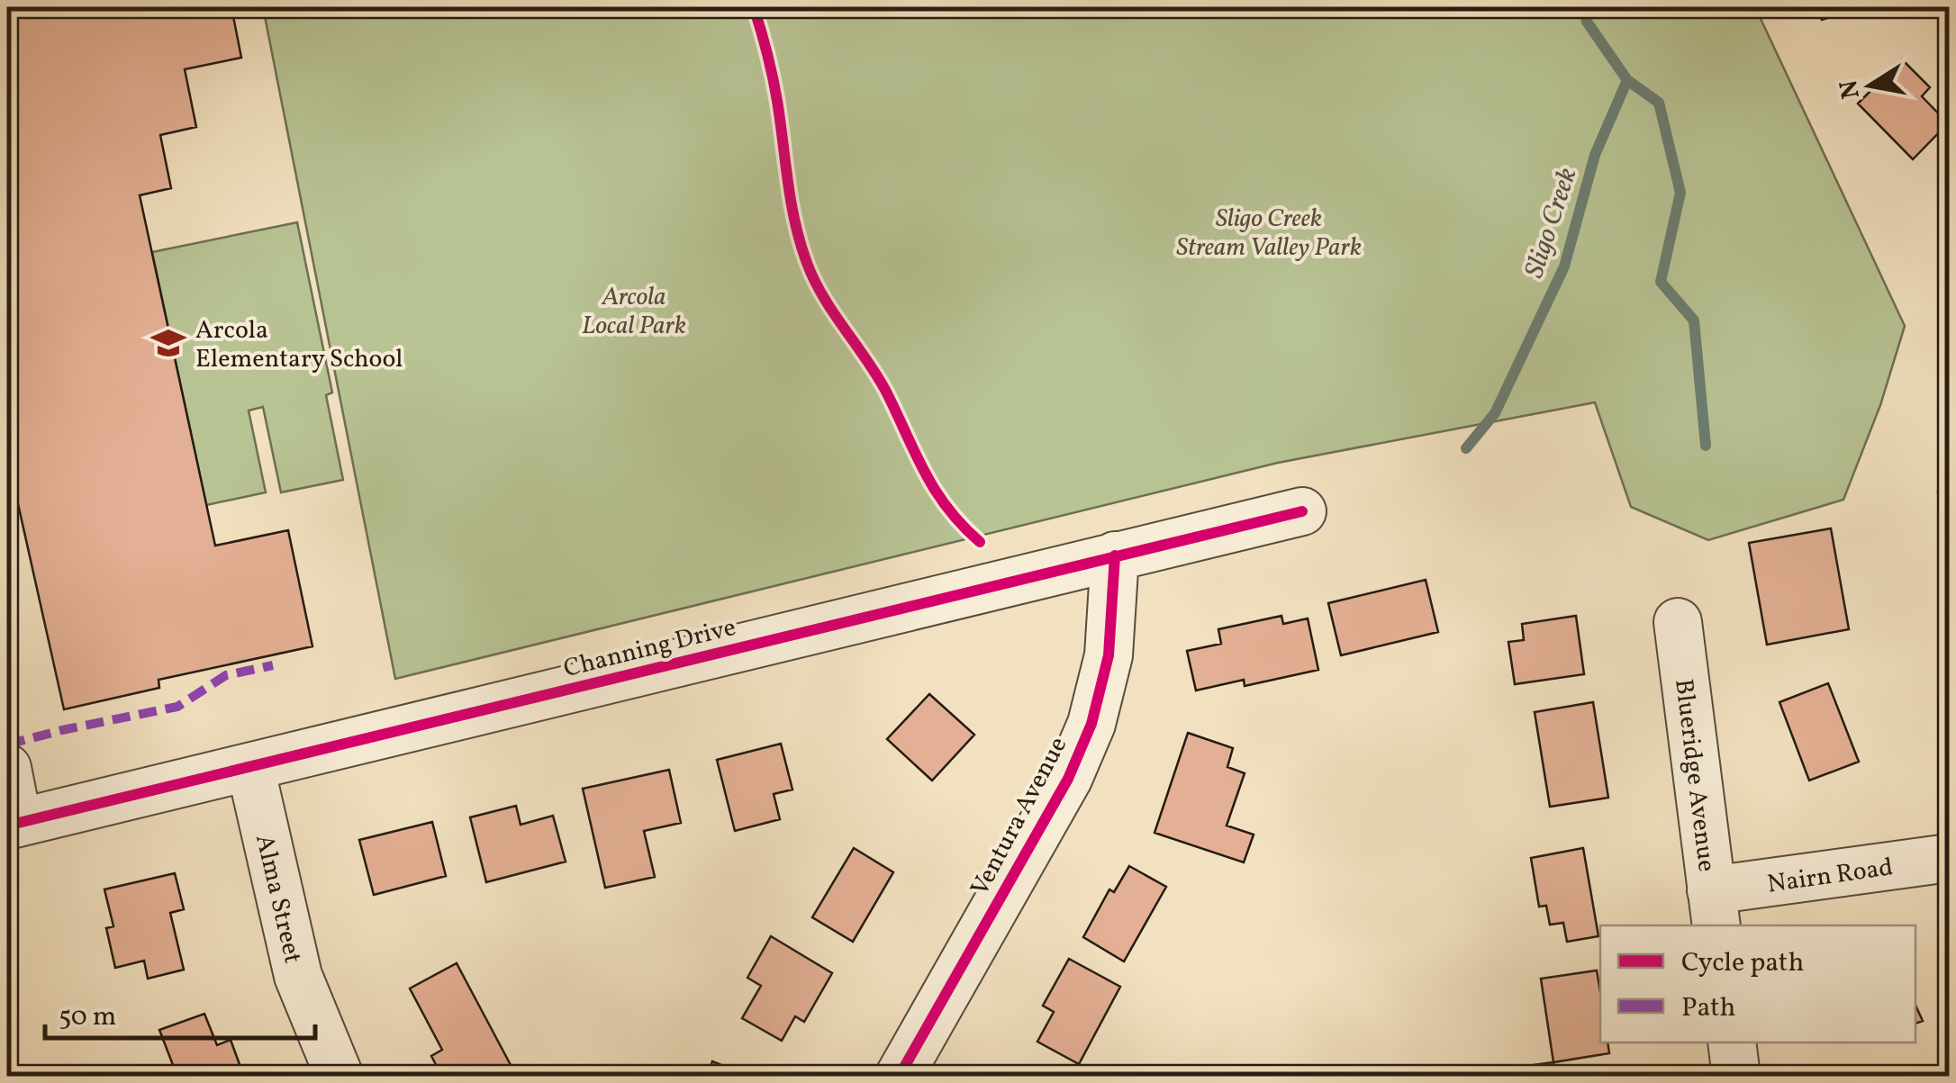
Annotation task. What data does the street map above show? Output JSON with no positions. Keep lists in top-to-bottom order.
{
  "streets": {
    "street": [
      "Channing Drive",
      "Blueridge Avenue",
      "Ventura Avenue",
      "Nairn Road",
      "Alma Street"
    ]
  },
  "crossings": [
    ["Channing Drive", "Ventura Avenue"],
    ["Channing Drive", "Alma Street"],
    ["Blueridge Avenue", "Nairn Road"]
  ],
  "water": ["Sligo Creek"],
  "parks": ["Sligo Creek Stream Valley Park", "Arcola Local Park"],
  "places": {
    "school or university": ["Arcola Elementary School"]
  },
  "legend": ["Cycle path", "Path"],
  "scale_bar": "50 m",
  "north": "left"
}
